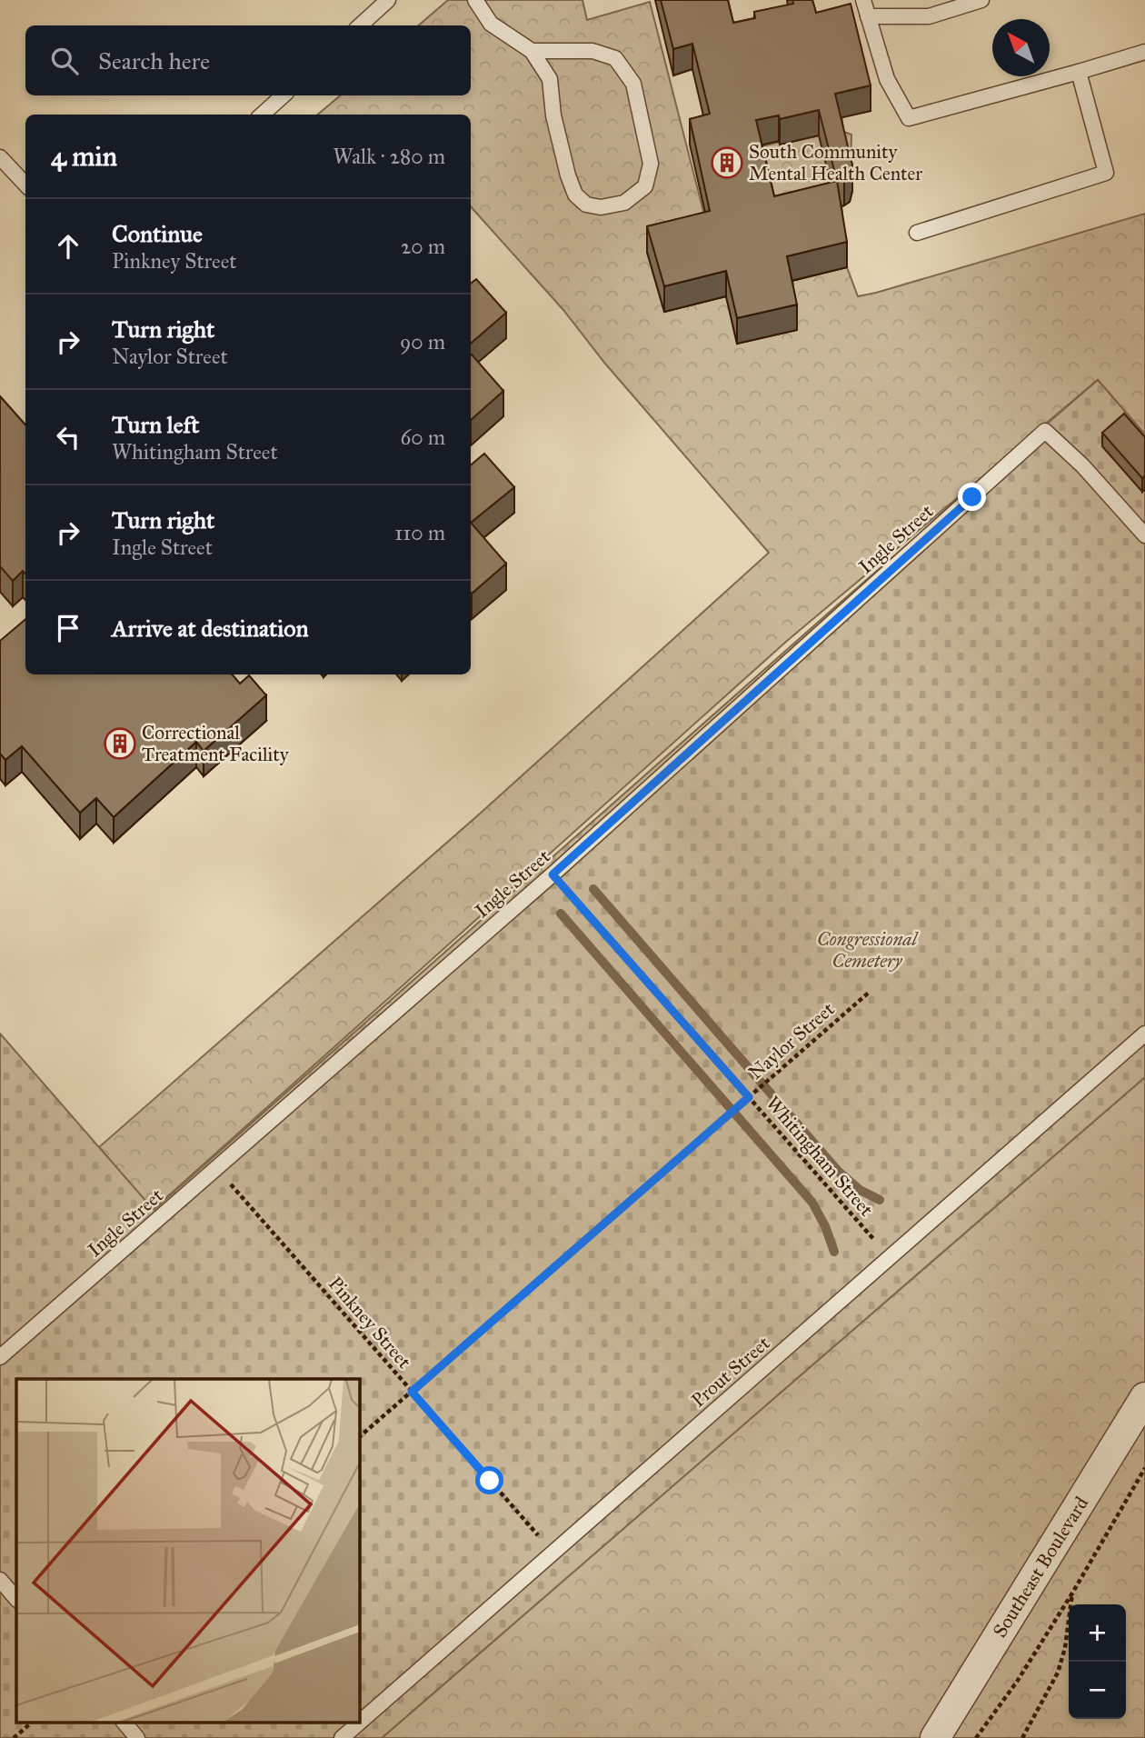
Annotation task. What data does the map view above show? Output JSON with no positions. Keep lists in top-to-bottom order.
{
  "streets": {
    "street": ["Southeast Boulevard"],
    "lane": ["Ingle Street", "Prout Street"],
    "path": ["Naylor Street", "Whitingham Street", "Pinkney Street"]
  },
  "crossings": [
    ["Ingle Street", "Whitingham Street"],
    ["Ingle Street", "Pinkney Street"],
    ["Naylor Street", "Whitingham Street"],
    ["Naylor Street", "Pinkney Street"],
    ["Whitingham Street", "Prout Street"],
    ["Pinkney Street", "Prout Street"]
  ],
  "parks": ["Congressional Cemetery"],
  "places": {
    "building": ["South Community Mental Health Center", "Correctional Treatment Facility"]
  },
  "north": "top left",
  "page": {
    "search": "Search here",
    "heading": ["4 min", "Walk · 280 m"],
    "list": [
      ["Continue", "Pinkney Street", "20 m"],
      ["Turn right", "Naylor Street", "90 m"],
      ["Turn left", "Whitingham Street", "60 m"],
      ["Turn right", "Ingle Street", "110 m"],
      "Arrive at destination"
    ],
    "map_buttons": ["+", "−"]
  }
}
